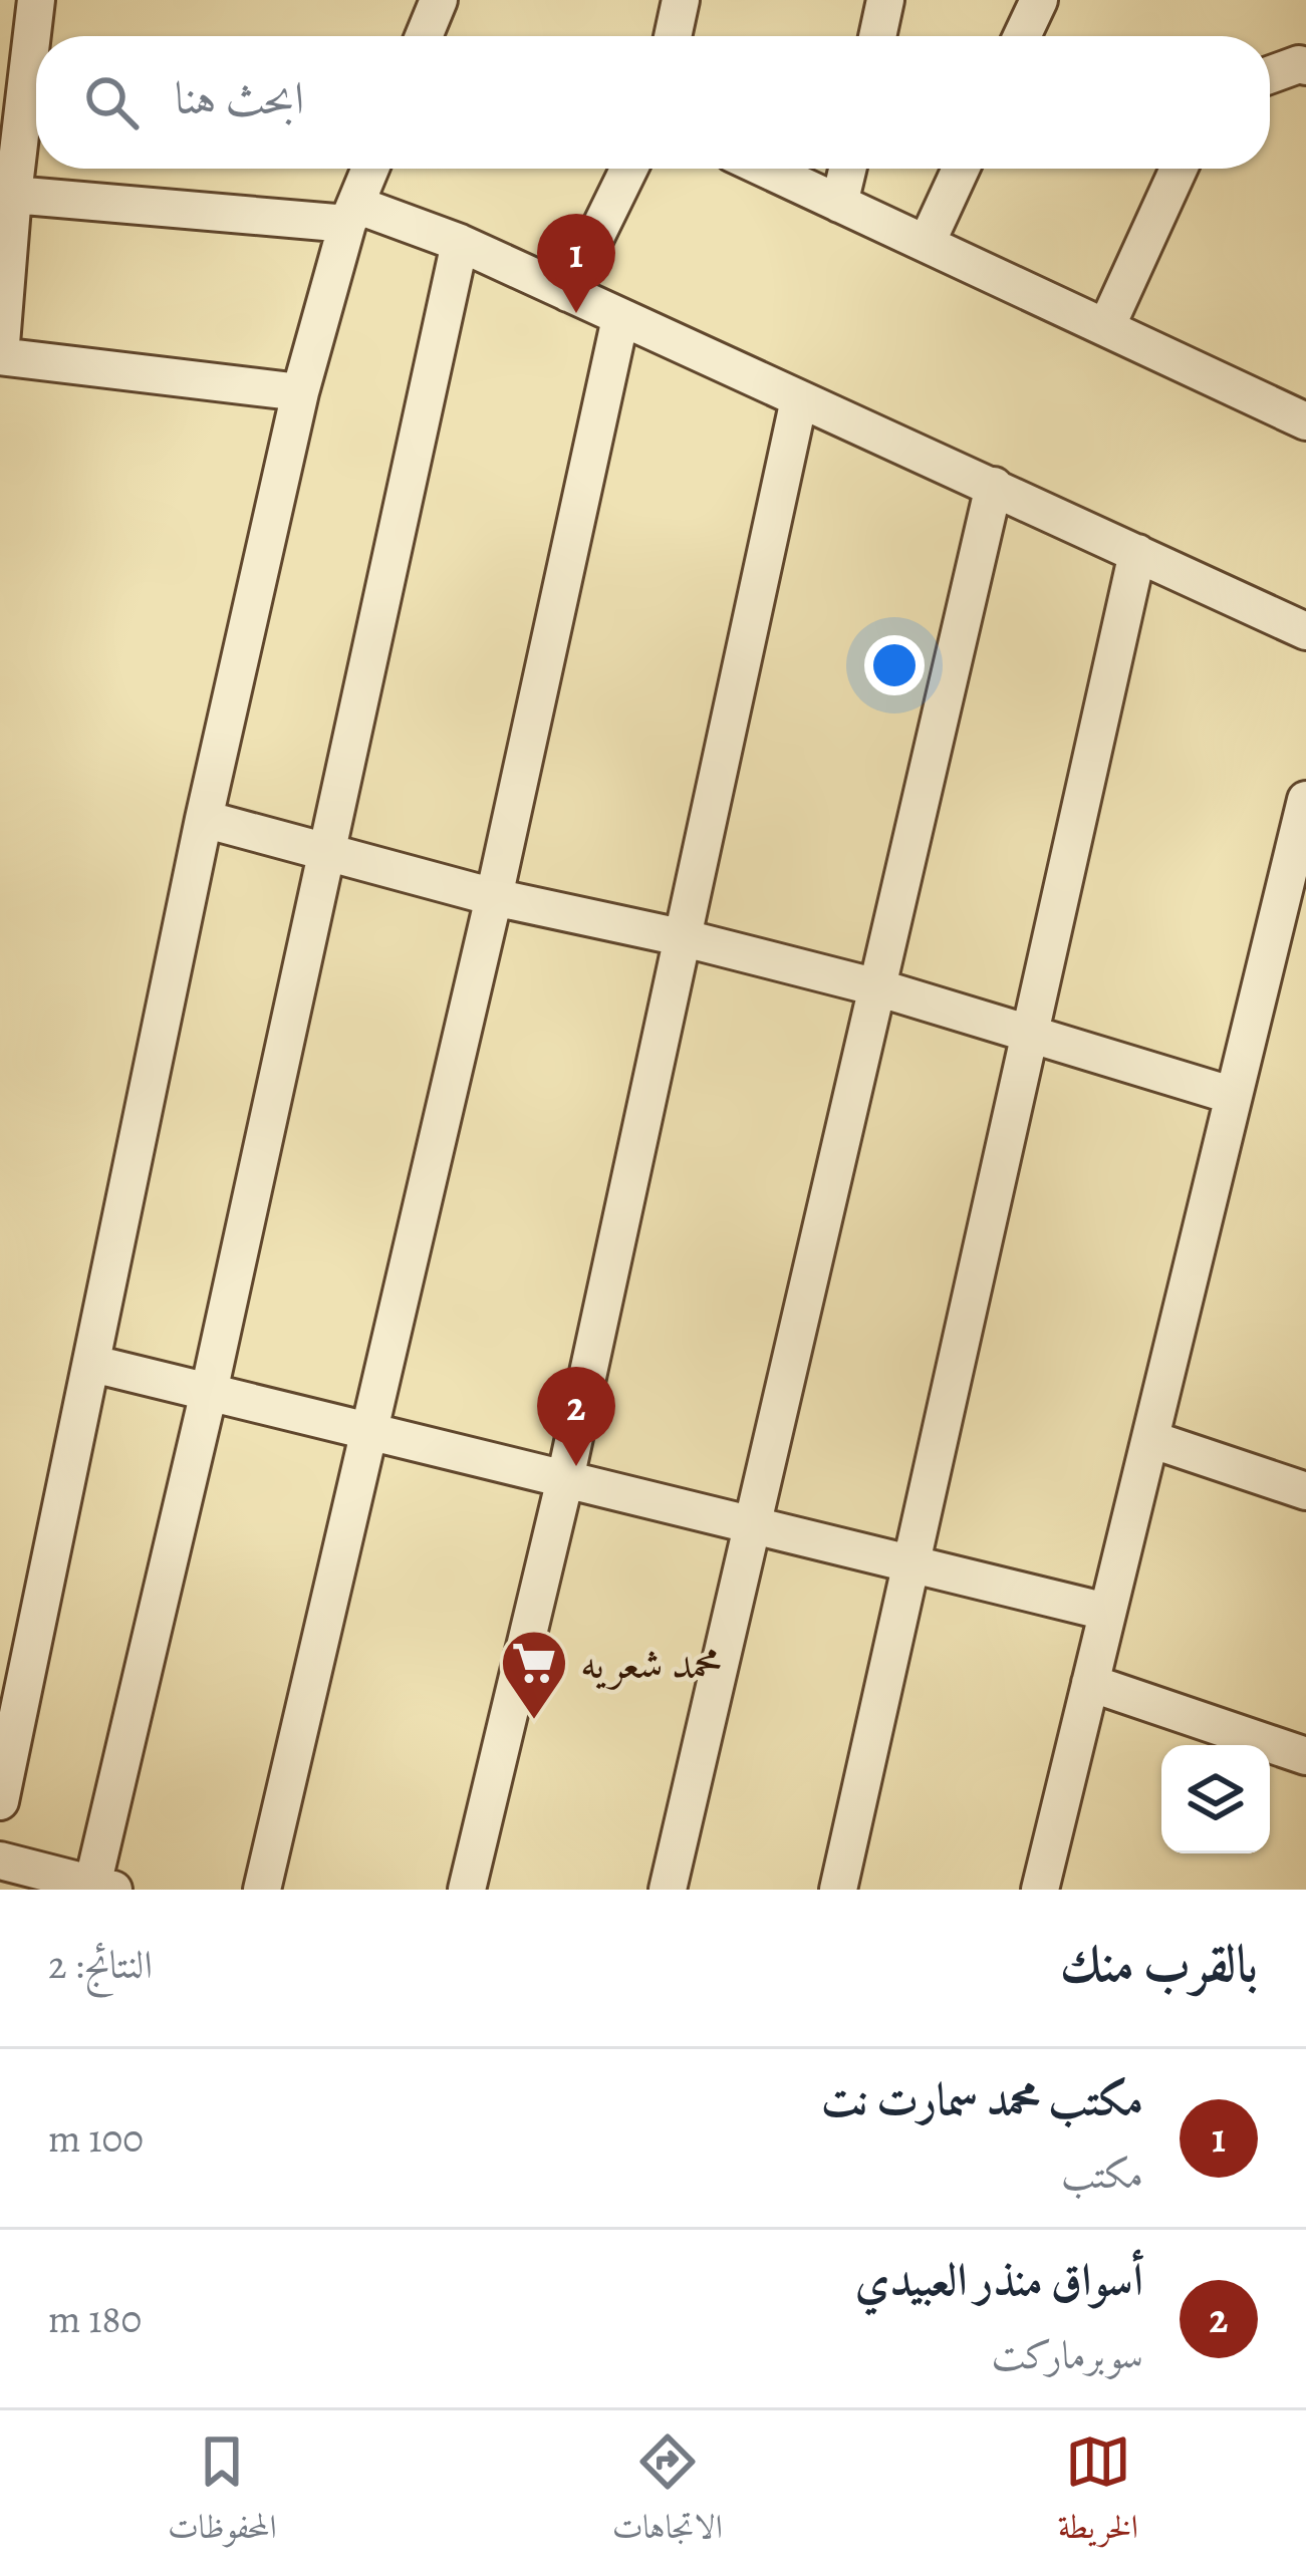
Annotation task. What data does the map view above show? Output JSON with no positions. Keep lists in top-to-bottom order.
{
  "places": {
    "supermarket": ["محمد شعريه"]
  },
  "page": {
    "search": "ابحث هنا",
    "pins": ["1", "2"],
    "heading": ["بالقرب منك", "النتائج: 2"],
    "list": [
      {
        "mark": "1",
        "name": "مكتب محمد سمارت نت",
        "note": "مكتب",
        "value": "100 m"
      },
      {
        "mark": "2",
        "name": "أسواق منذر العبيدي",
        "note": "سوبرماركت",
        "value": "180 m"
      }
    ],
    "nav": ["الخريطة", "الاتجاهات", "المحفوظات"]
  }
}
